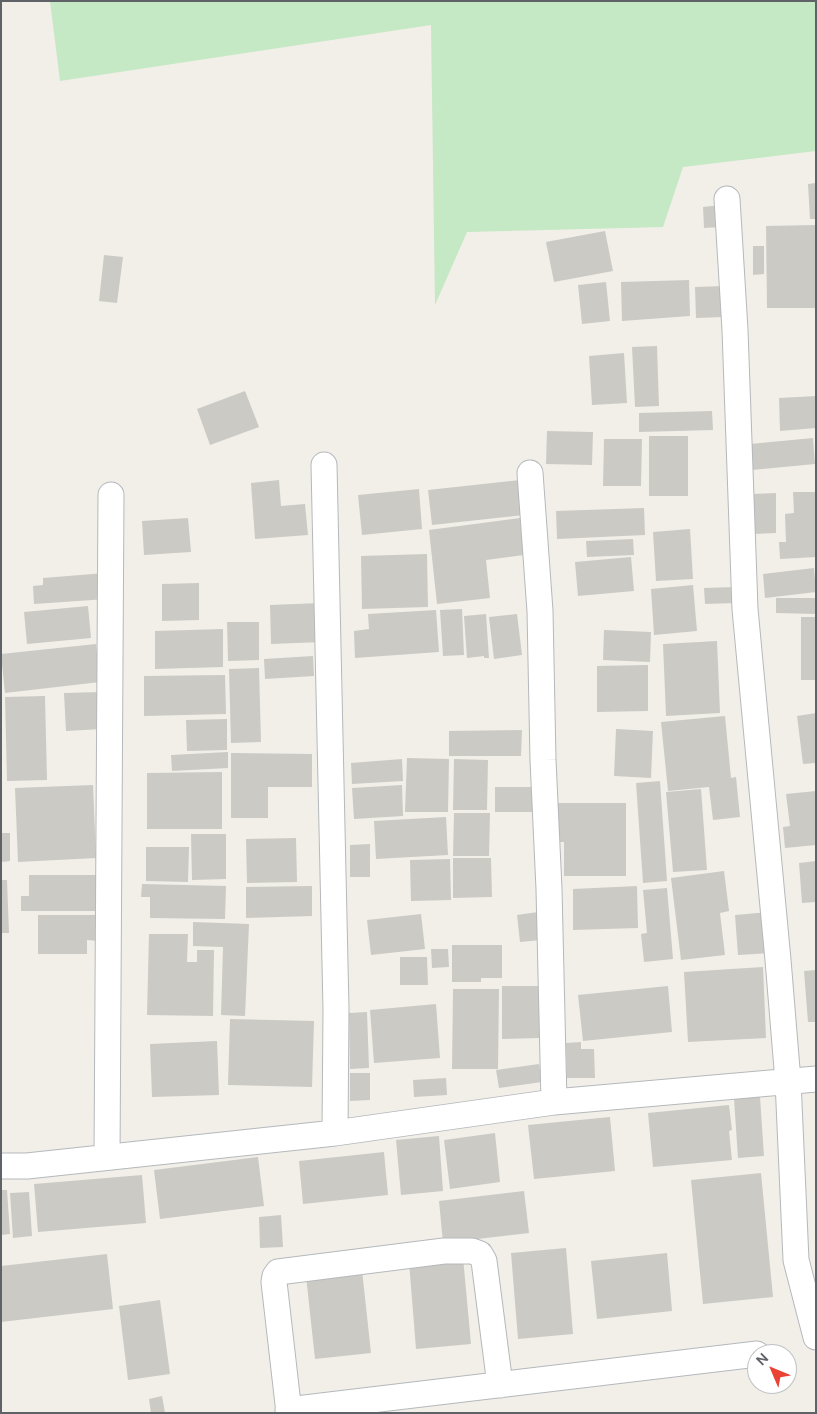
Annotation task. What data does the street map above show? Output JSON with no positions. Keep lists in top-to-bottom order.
{
  "north": "top left"
}
